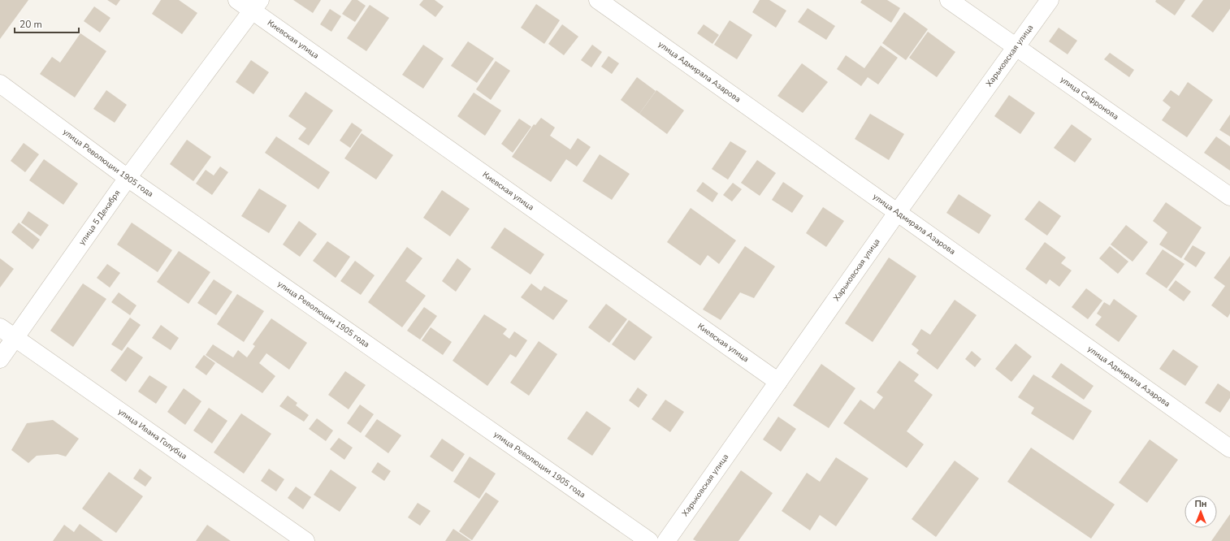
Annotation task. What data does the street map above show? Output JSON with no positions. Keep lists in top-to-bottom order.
{
  "streets": {
    "street": [
      "Киевская улица",
      "Харьковская улица",
      "улица Адмирала Азарова",
      "улица Сафронова",
      "улица Революции 1905 года",
      "улица 5 Декабря",
      "улица Ивана Голубца"
    ]
  },
  "crossings": [
    ["Киевская улица", "Харьковская улица"],
    ["Киевская улица", "улица 5 Декабря"],
    ["Харьковская улица", "улица Адмирала Азарова"],
    ["Харьковская улица", "улица Сафронова"],
    ["улица Революции 1905 года", "улица 5 Декабря"],
    ["улица 5 Декабря", "улица Ивана Голубца"]
  ],
  "scale_bar": "20 m",
  "north": "top"
}
